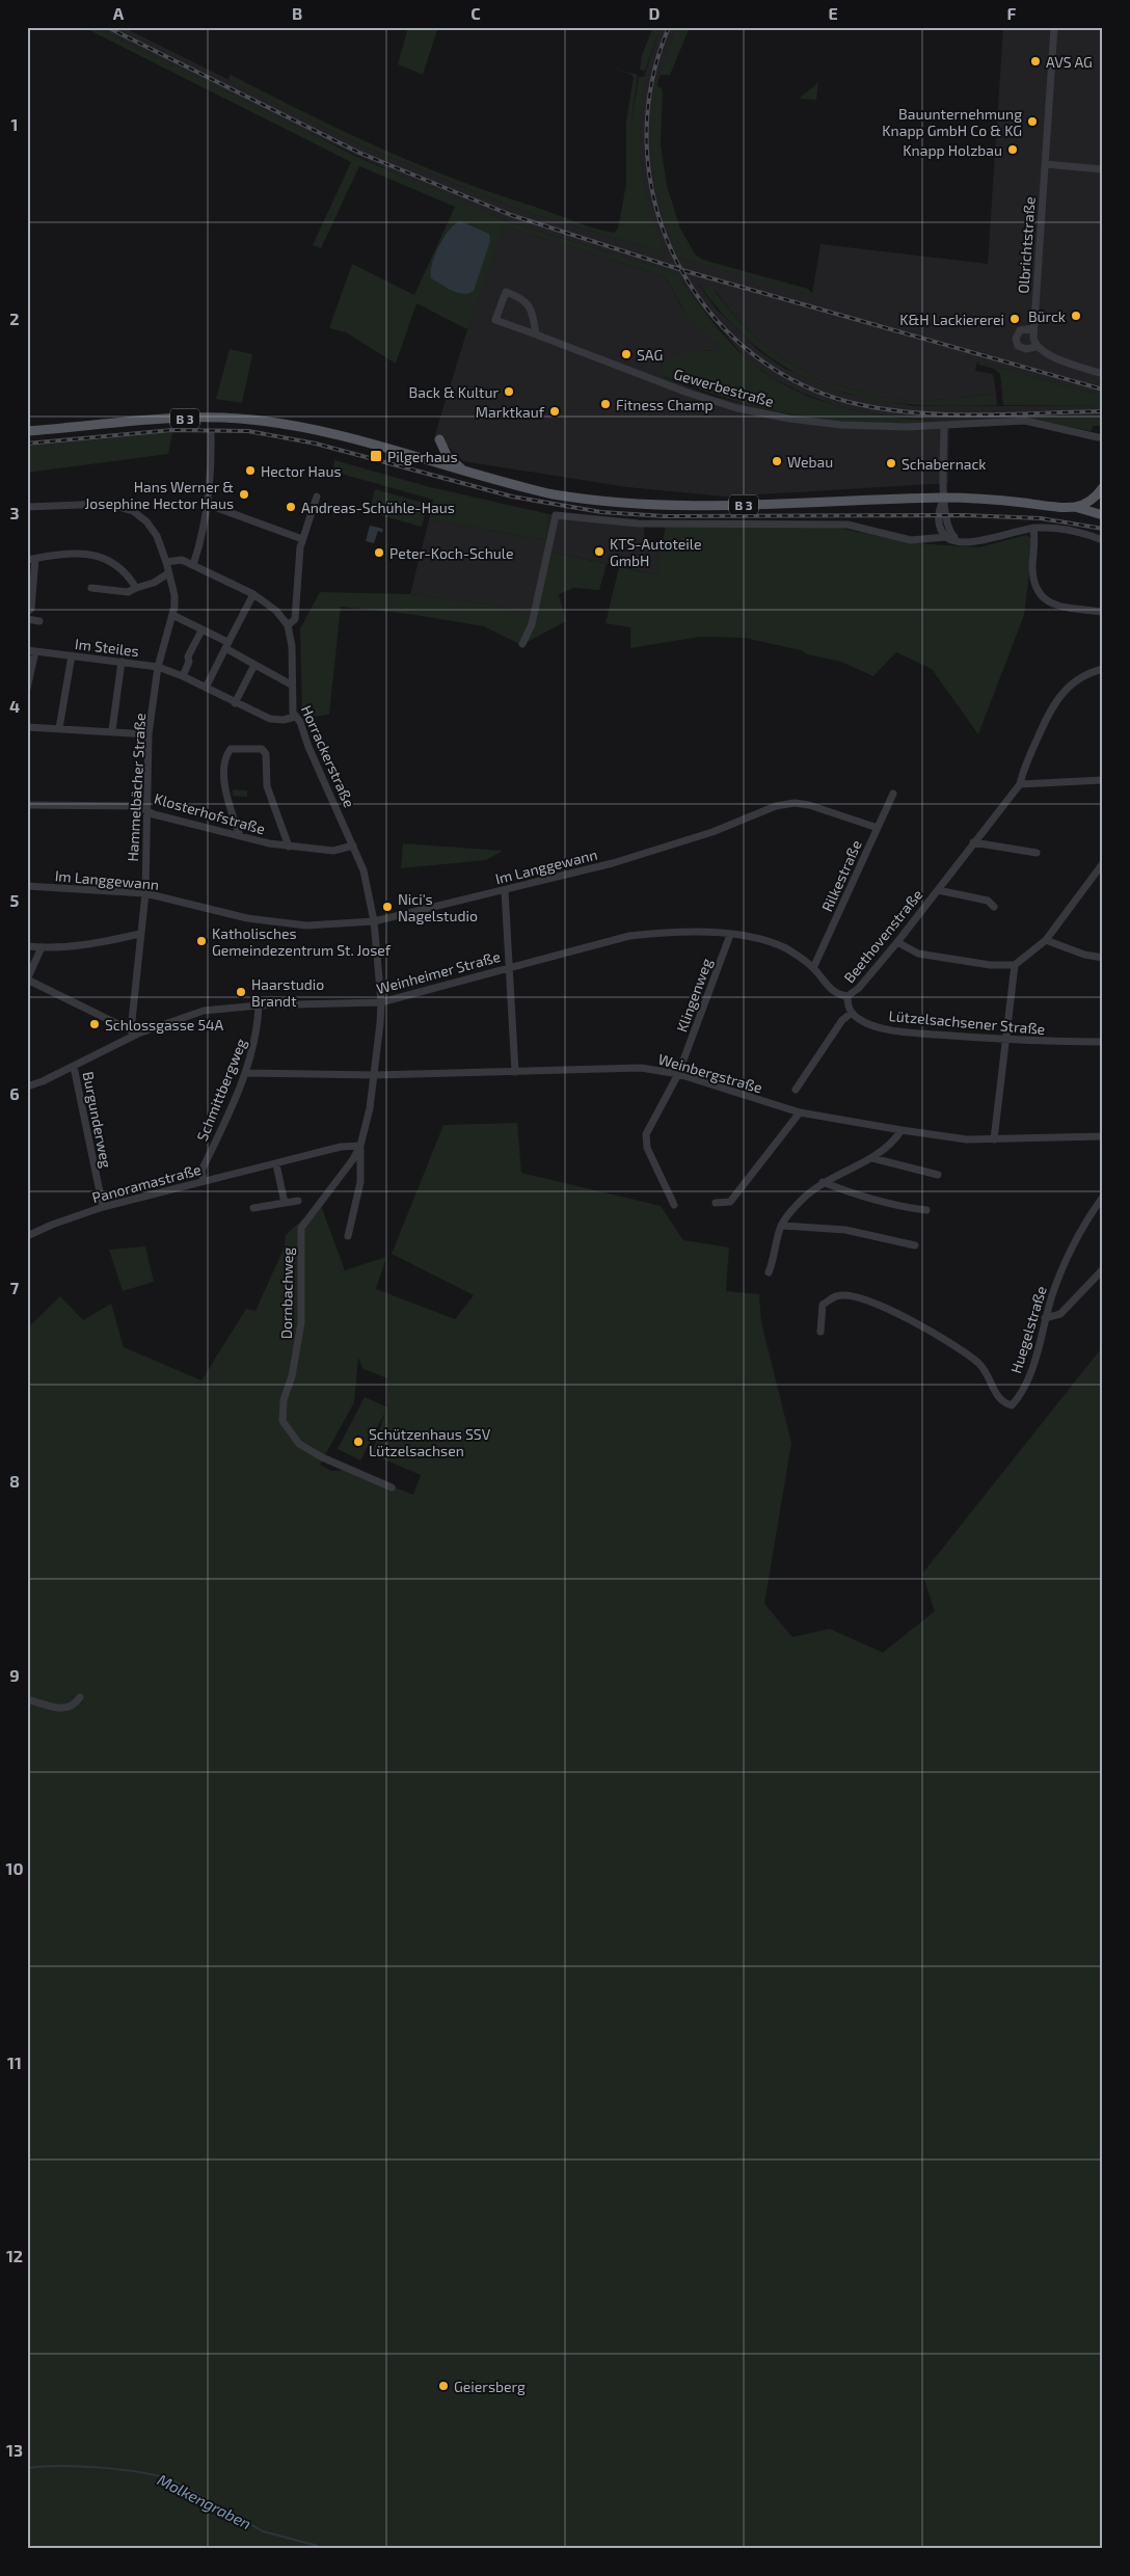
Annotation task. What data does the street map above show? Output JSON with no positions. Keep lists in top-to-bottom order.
{
  "streets": {
    "main road": ["B 3"],
    "street": [
      "Olbrichtstraße",
      "Gewerbestraße",
      "Im Steiles",
      "Horrackerstraße",
      "Hammelbächer Straße",
      "Klosterhofstraße",
      "Im Langgewann",
      "Rilkestraße",
      "Beethovenstraße",
      "Weinheimer Straße",
      "Klingenweg",
      "Lützelsachsener Straße",
      "Weinbergstraße",
      "Schmittbergweg",
      "Burgunderweg",
      "Panoramastraße",
      "Dornbachweg",
      "Huegelstraße"
    ]
  },
  "crossings": [
    ["Im Steiles", "Horrackerstraße"],
    ["Im Steiles", "Hammelbächer Straße"],
    ["Horrackerstraße", "Klosterhofstraße"],
    ["Horrackerstraße", "Im Langgewann"],
    ["Horrackerstraße", "Weinheimer Straße"],
    ["Horrackerstraße", "Dornbachweg"],
    ["Hammelbächer Straße", "Klosterhofstraße"],
    ["Hammelbächer Straße", "Im Langgewann"],
    ["Hammelbächer Straße", "Weinheimer Straße"],
    ["Im Langgewann", "Rilkestraße"],
    ["Rilkestraße", "Weinheimer Straße"],
    ["Beethovenstraße", "Weinheimer Straße"],
    ["Weinheimer Straße", "Klingenweg"],
    ["Weinheimer Straße", "Schmittbergweg"],
    ["Weinheimer Straße", "Burgunderweg"],
    ["Weinheimer Straße", "Dornbachweg"],
    ["Klingenweg", "Weinbergstraße"],
    ["Weinbergstraße", "Schmittbergweg"],
    ["Weinbergstraße", "Dornbachweg"],
    ["Schmittbergweg", "Panoramastraße"],
    ["Burgunderweg", "Panoramastraße"],
    ["Panoramastraße", "Dornbachweg"]
  ],
  "water": ["Molkengraben"],
  "places": {
    "other": [
      "AVS AG",
      "Bauunternehmung Knapp GmbH Co & KG",
      "Knapp Holzbau",
      "Bürck",
      "K&H Lackiererei",
      "SAG",
      "Back & Kultur",
      "Fitness Champ",
      "Marktkauf",
      "Webau",
      "Schabernack",
      "Hector Haus",
      "Hans Werner & Josephine Hector Haus",
      "Andreas-Schühle-Haus",
      "KTS-Autoteile GmbH",
      "Peter-Koch-Schule",
      "Nici's Nagelstudio",
      "Katholisches Gemeindezentrum St. Josef",
      "Haarstudio Brandt",
      "Schlossgasse 54A",
      "Schützenhaus SSV Lützelsachsen",
      "Geiersberg"
    ],
    "transit": ["Pilgerhaus"]
  },
  "grid": {
    "columns": [
      "A",
      "B",
      "C",
      "D",
      "E",
      "F"
    ],
    "rows": [
      "1",
      "2",
      "3",
      "4",
      "5",
      "6",
      "7",
      "8",
      "9",
      "10",
      "11",
      "12",
      "13"
    ]
  }
}
